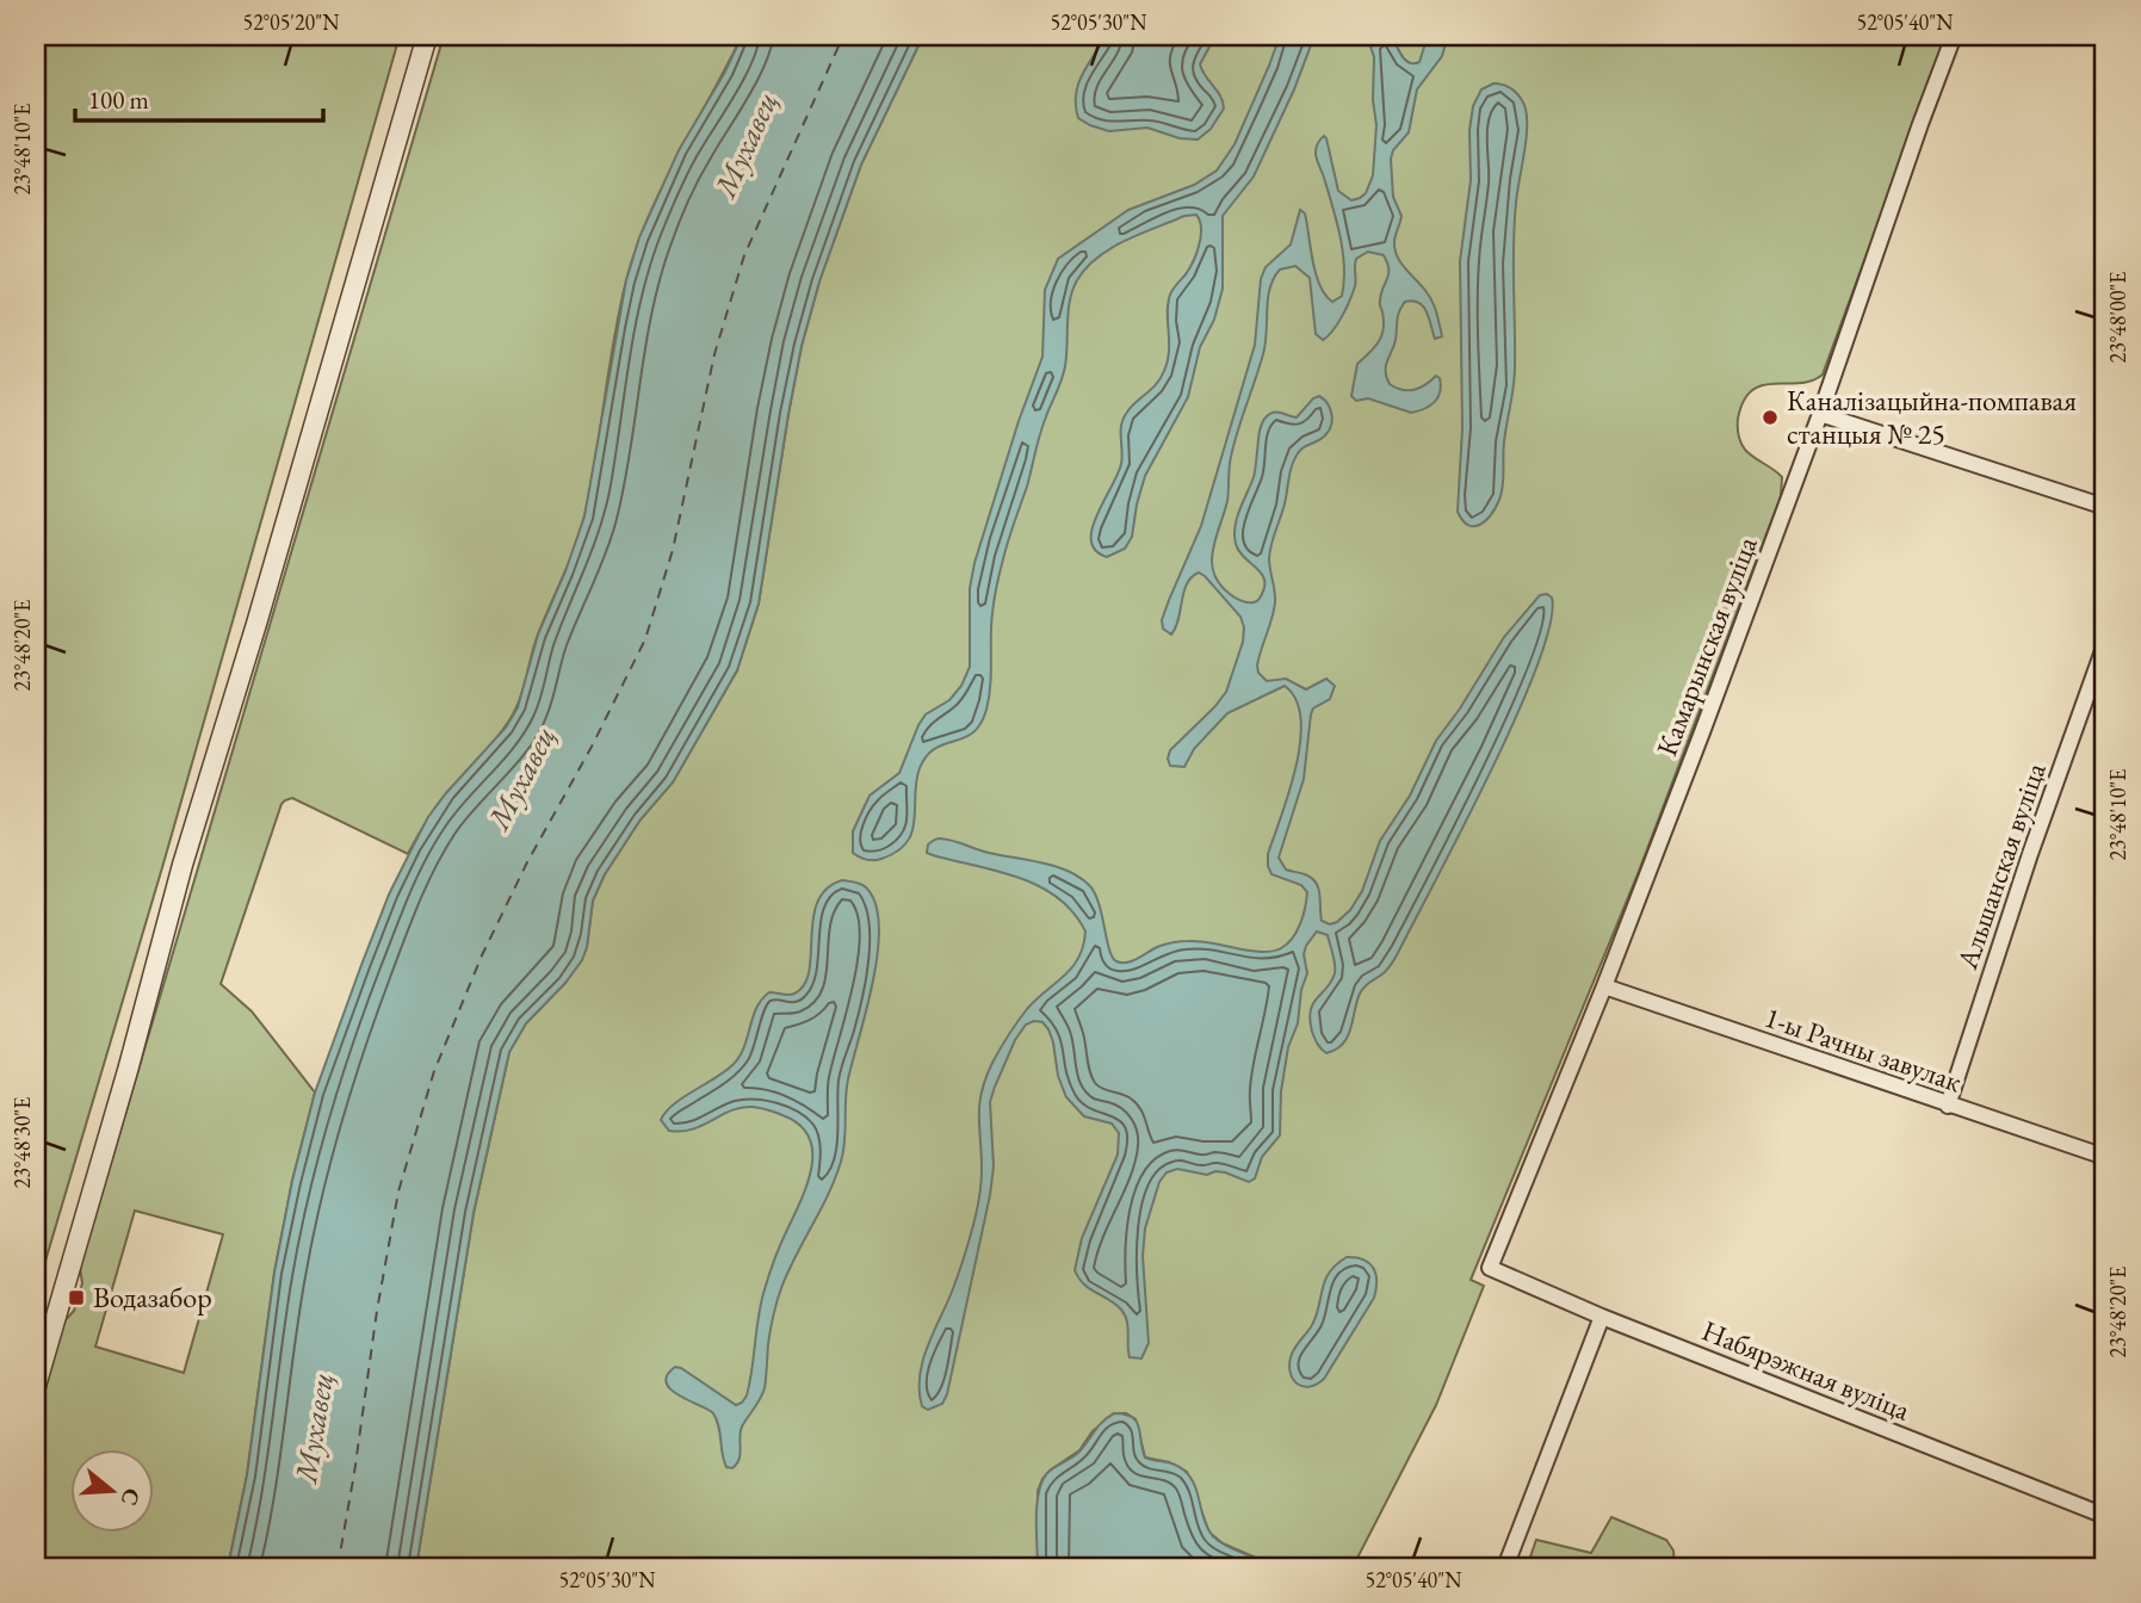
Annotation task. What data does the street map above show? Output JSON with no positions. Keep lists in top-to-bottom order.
{
  "streets": {
    "street": [
      "Камарынская вуліца",
      "Альшанская вуліца",
      "1-ы Рачны завулак",
      "Набярэжная вуліца"
    ]
  },
  "crossings": [
    ["Камарынская вуліца", "1-ы Рачны завулак"],
    ["Камарынская вуліца", "Набярэжная вуліца"],
    ["Альшанская вуліца", "1-ы Рачны завулак"]
  ],
  "water": ["Мухавец"],
  "places": {
    "other": ["Каналізацыйна-помпавая станцыя № 25"],
    "transit": ["Водазабор"]
  },
  "scale_bar": "100 m",
  "north": "right",
  "coordinates": [
    "52°05'20\"N",
    "52°05'30\"N",
    "52°05'40\"N",
    "23°48'10\"E",
    "23°48'00\"E",
    "23°48'20\"E",
    "23°48'30\"E"
  ]
}
